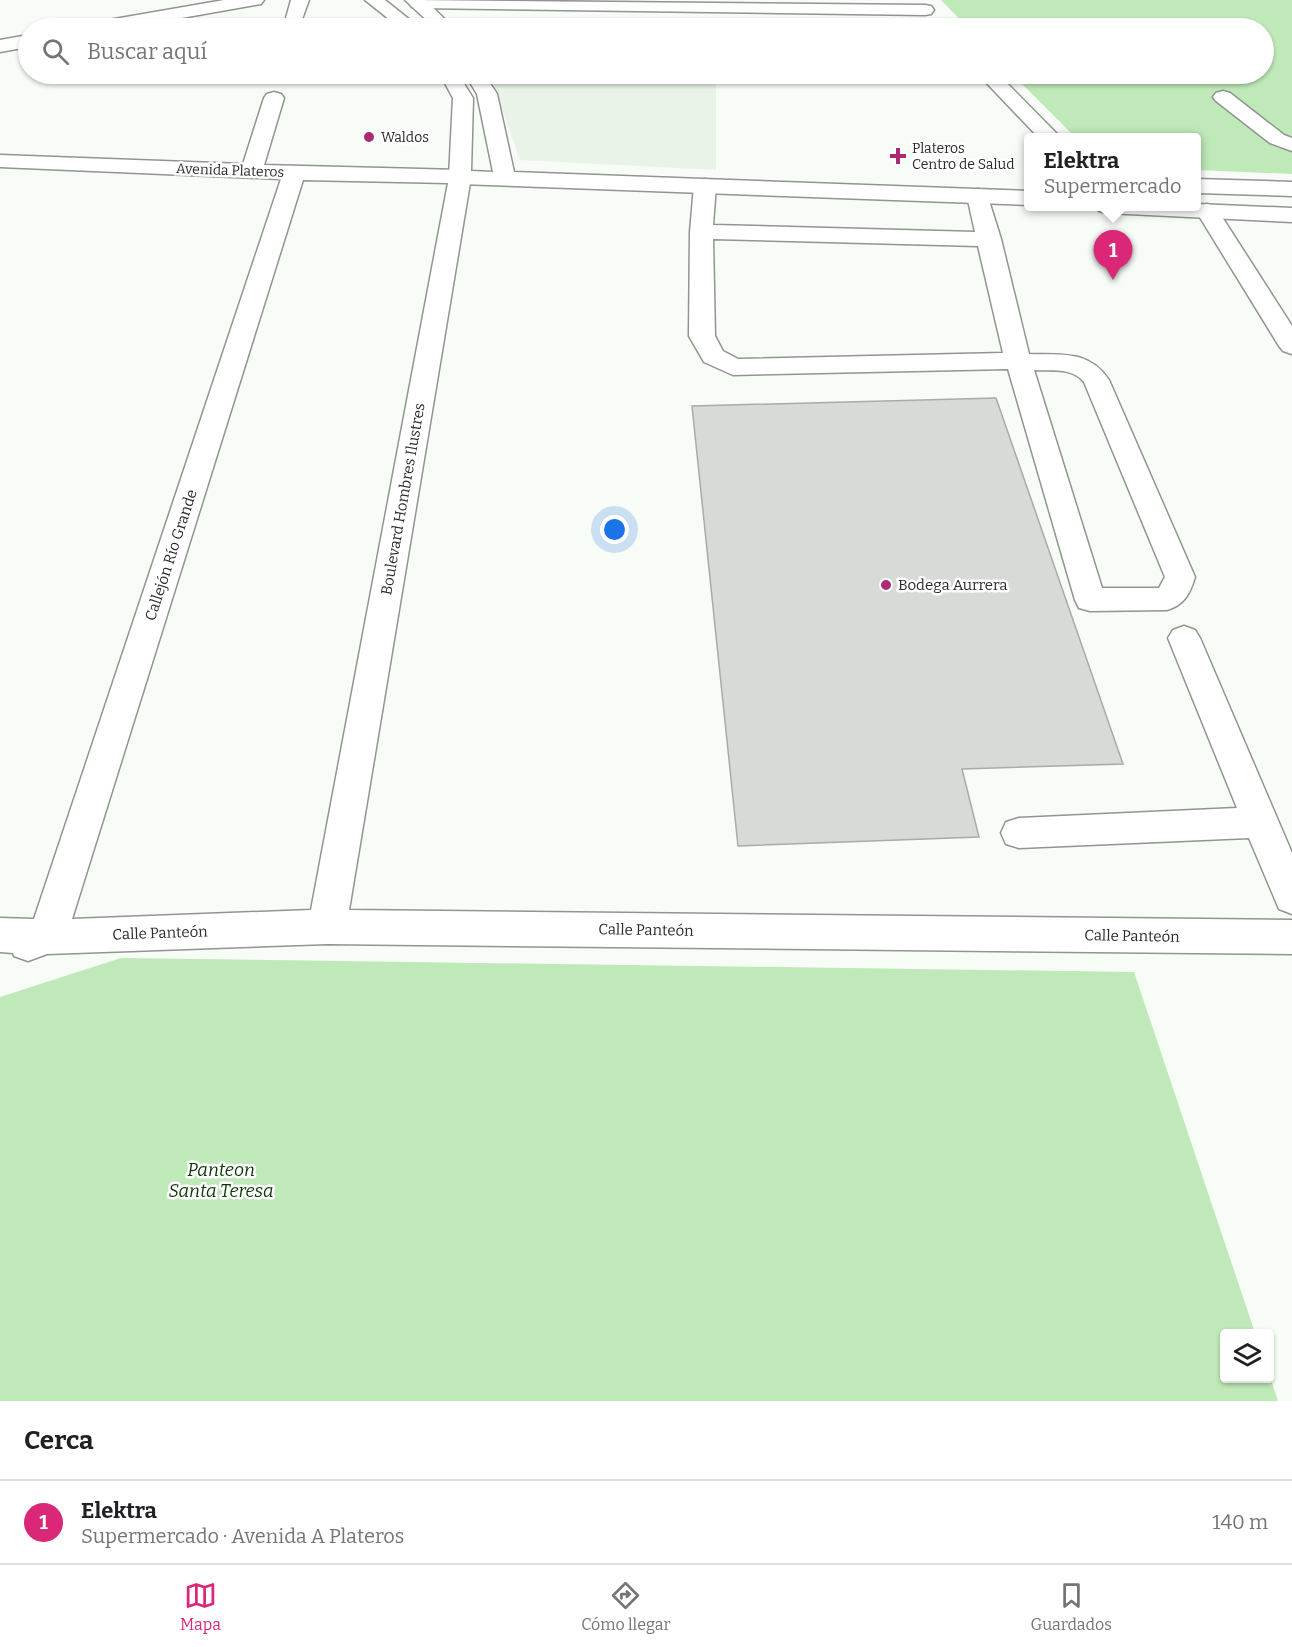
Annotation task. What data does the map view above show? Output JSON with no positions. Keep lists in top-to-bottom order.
{
  "streets": {
    "street": [
      "Avenida Plateros",
      "Boulevard Hombres Ilustres",
      "Callejón Río Grande",
      "Calle Panteón"
    ]
  },
  "crossings": [
    ["Avenida Plateros", "Boulevard Hombres Ilustres"],
    ["Avenida Plateros", "Callejón Río Grande"],
    ["Boulevard Hombres Ilustres", "Calle Panteón"],
    ["Callejón Río Grande", "Calle Panteón"]
  ],
  "parks": ["Panteon Santa Teresa"],
  "places": {
    "other": ["Waldos", "Bodega Aurrera"],
    "health": ["Plateros Centro de Salud"]
  },
  "page": {
    "search": "Buscar aquí",
    "popup": ["Elektra", "Supermercado"],
    "pins": "1",
    "heading": "Cerca",
    "list": [
      {
        "mark": "1",
        "name": "Elektra",
        "note": "Supermercado · Avenida A Plateros",
        "value": "140 m"
      }
    ],
    "nav": ["Mapa", "Cómo llegar", "Guardados"]
  }
}
